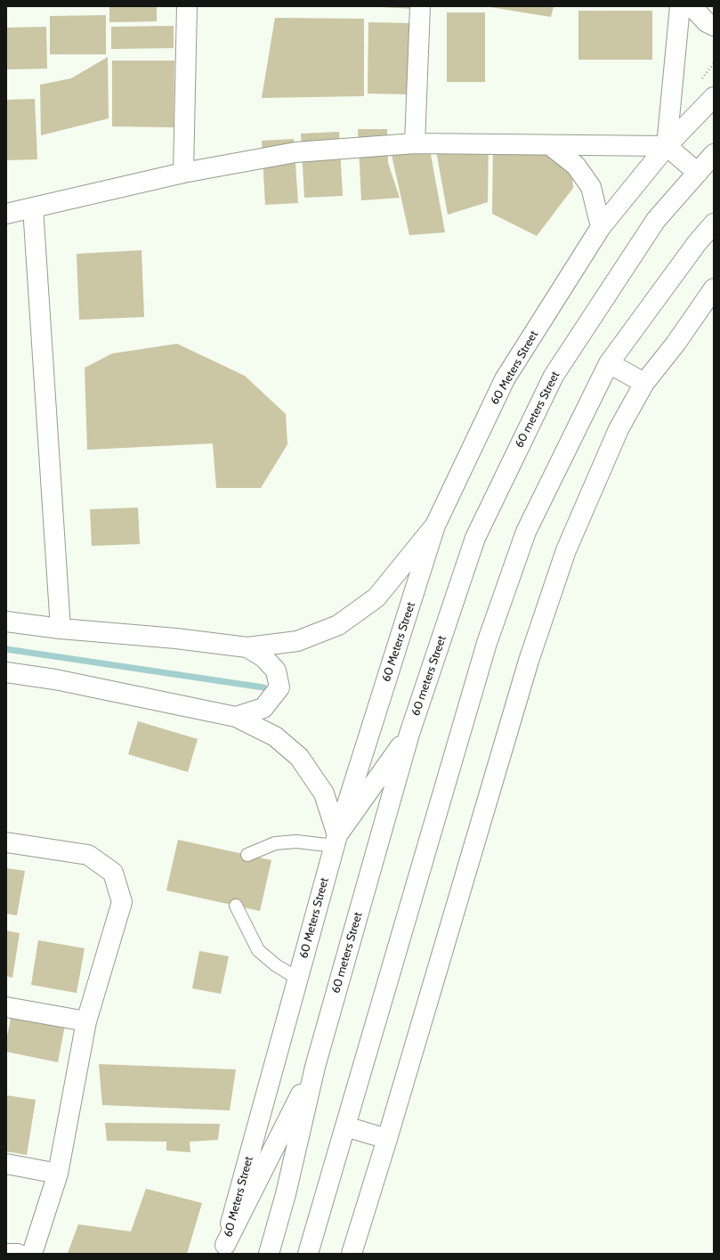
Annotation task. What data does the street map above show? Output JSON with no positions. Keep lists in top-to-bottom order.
{
  "streets": {
    "main road": ["60 Meters Street", "60 meters Street"]
  }
}
